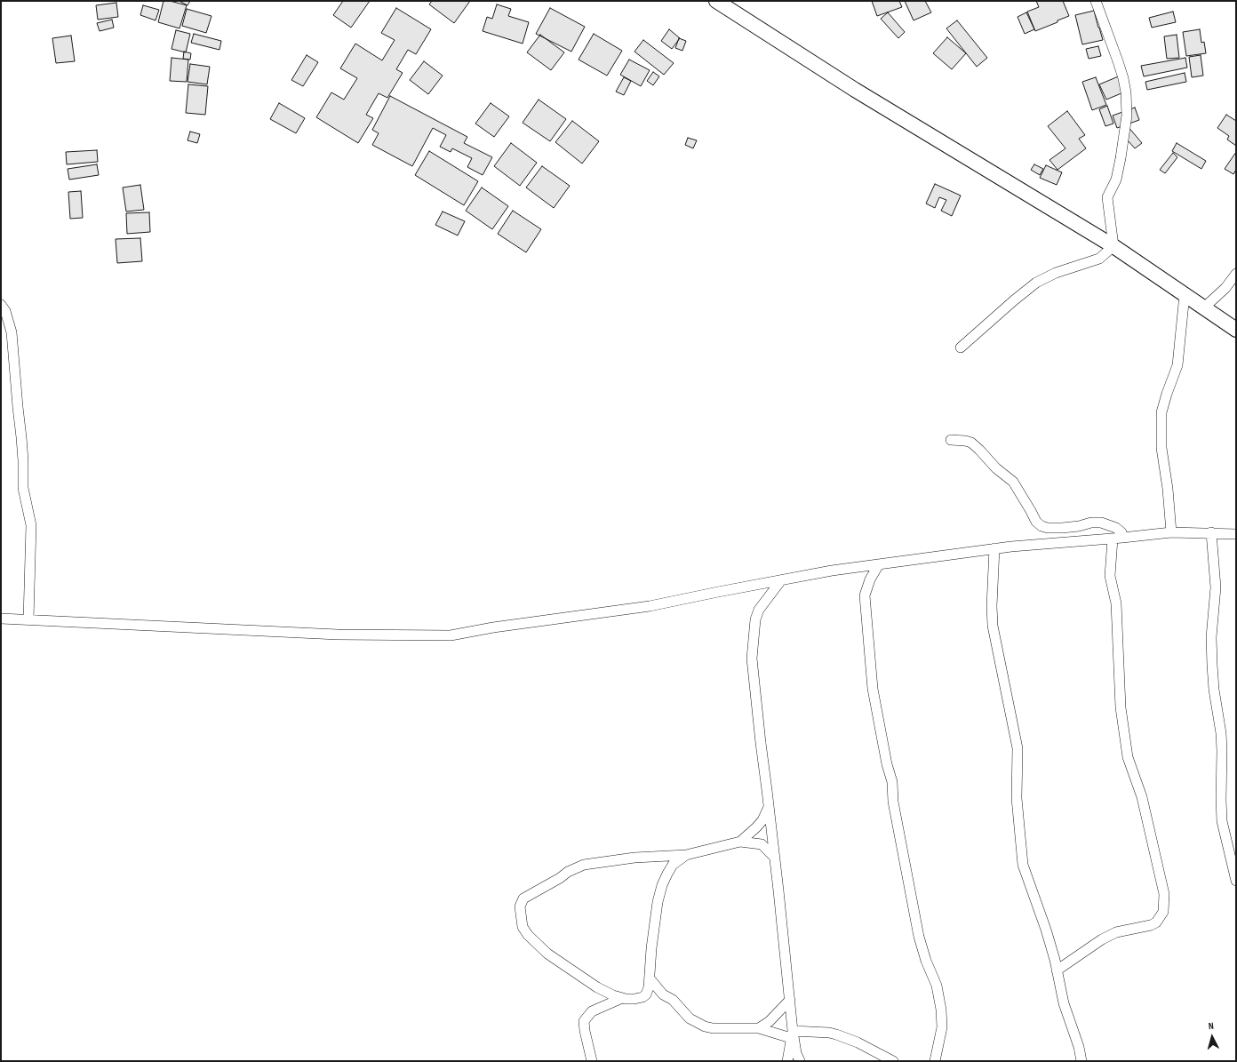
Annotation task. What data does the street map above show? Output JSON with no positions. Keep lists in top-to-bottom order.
{
  "north": "top"
}
